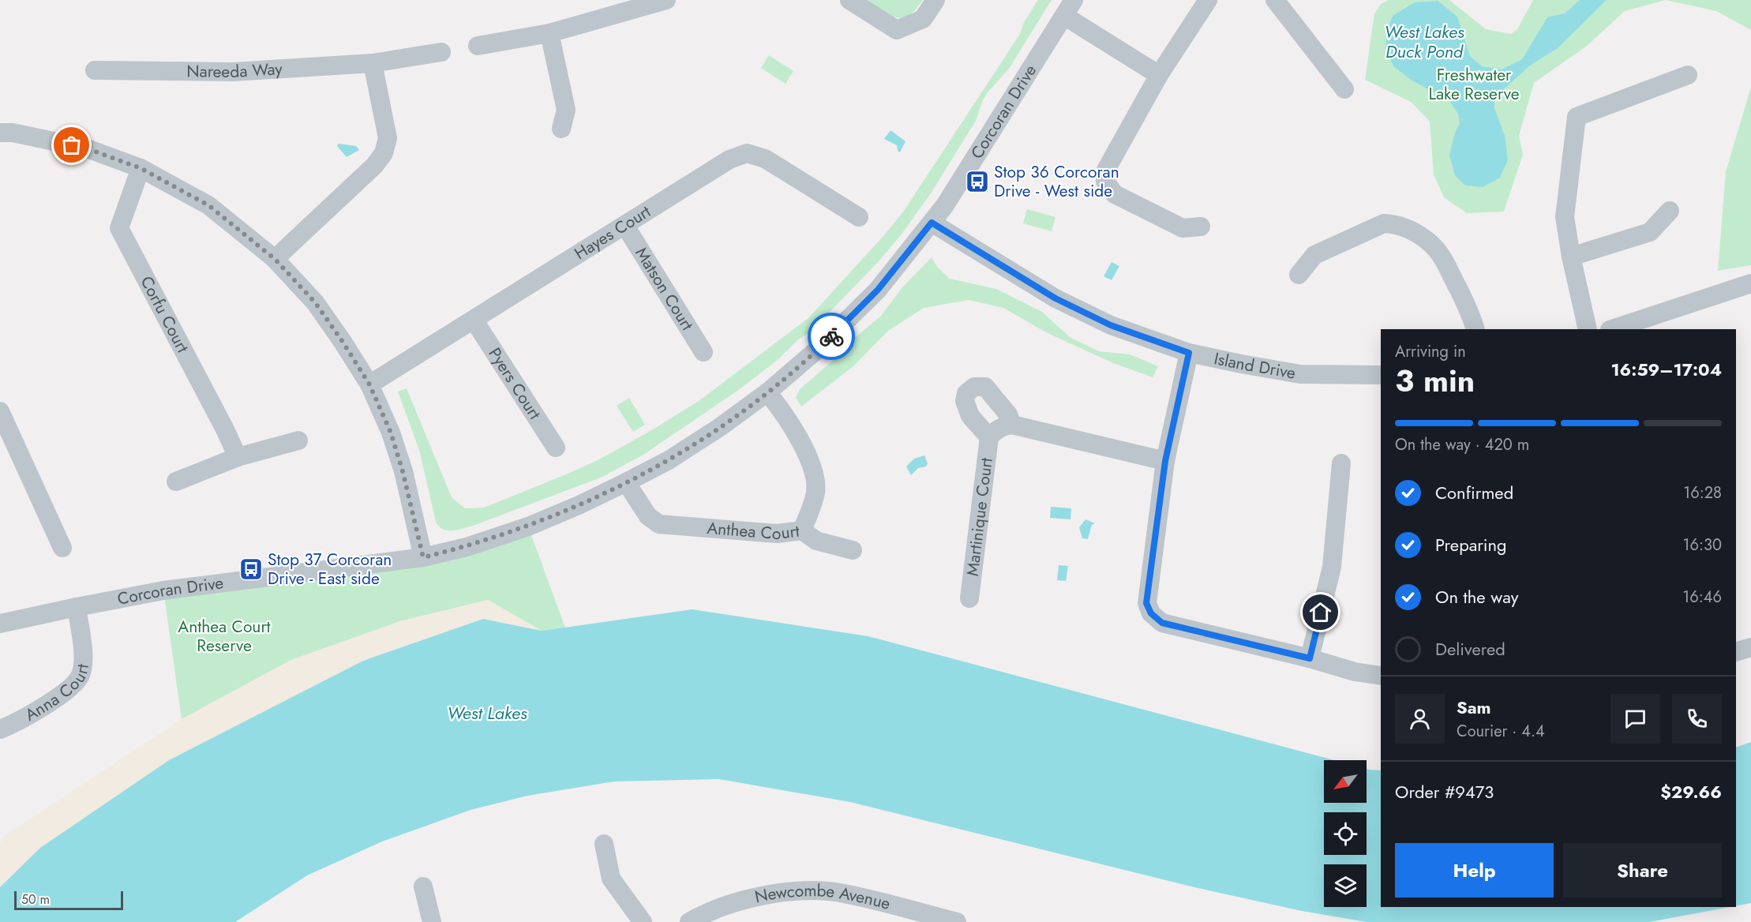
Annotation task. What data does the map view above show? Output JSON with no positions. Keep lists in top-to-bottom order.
{
  "streets": {
    "street": [
      "Nareeda Way",
      "Corcoran Drive",
      "Hayes Court",
      "Matson Court",
      "Corfu Court",
      "Island Drive",
      "Pyers Court",
      "Martinique Court",
      "Anthea Court",
      "Anna Court",
      "Newcombe Avenue"
    ]
  },
  "crossings": [
    ["Corcoran Drive", "Island Drive"],
    ["Corcoran Drive", "Anthea Court"],
    ["Corcoran Drive", "Anna Court"],
    ["Hayes Court", "Matson Court"],
    ["Hayes Court", "Pyers Court"]
  ],
  "water": ["West Lakes Duck Pond", "West Lakes"],
  "parks": ["Freshwater Lake Reserve", "Anthea Court Reserve"],
  "places": {
    "bus stop": ["Stop 36 Corcoran Drive - West side", "Stop 37 Corcoran Drive - East side"]
  },
  "scale_bar": "50 m",
  "north": "bottom left",
  "page": {
    "heading": ["3 min", "Arriving in", "16:59–17:04"],
    "panel": [
      "Sam",
      "Courier · 4.4",
      "Order #9473",
      "$29.66"
    ],
    "bar": "On the way · 420 m",
    "list": [
      ["Confirmed", "16:28"],
      ["Preparing", "16:30"],
      ["On the way", "16:46"],
      "Delivered"
    ],
    "buttons": ["Help", "Share"],
    "scale": "50 m"
  }
}
